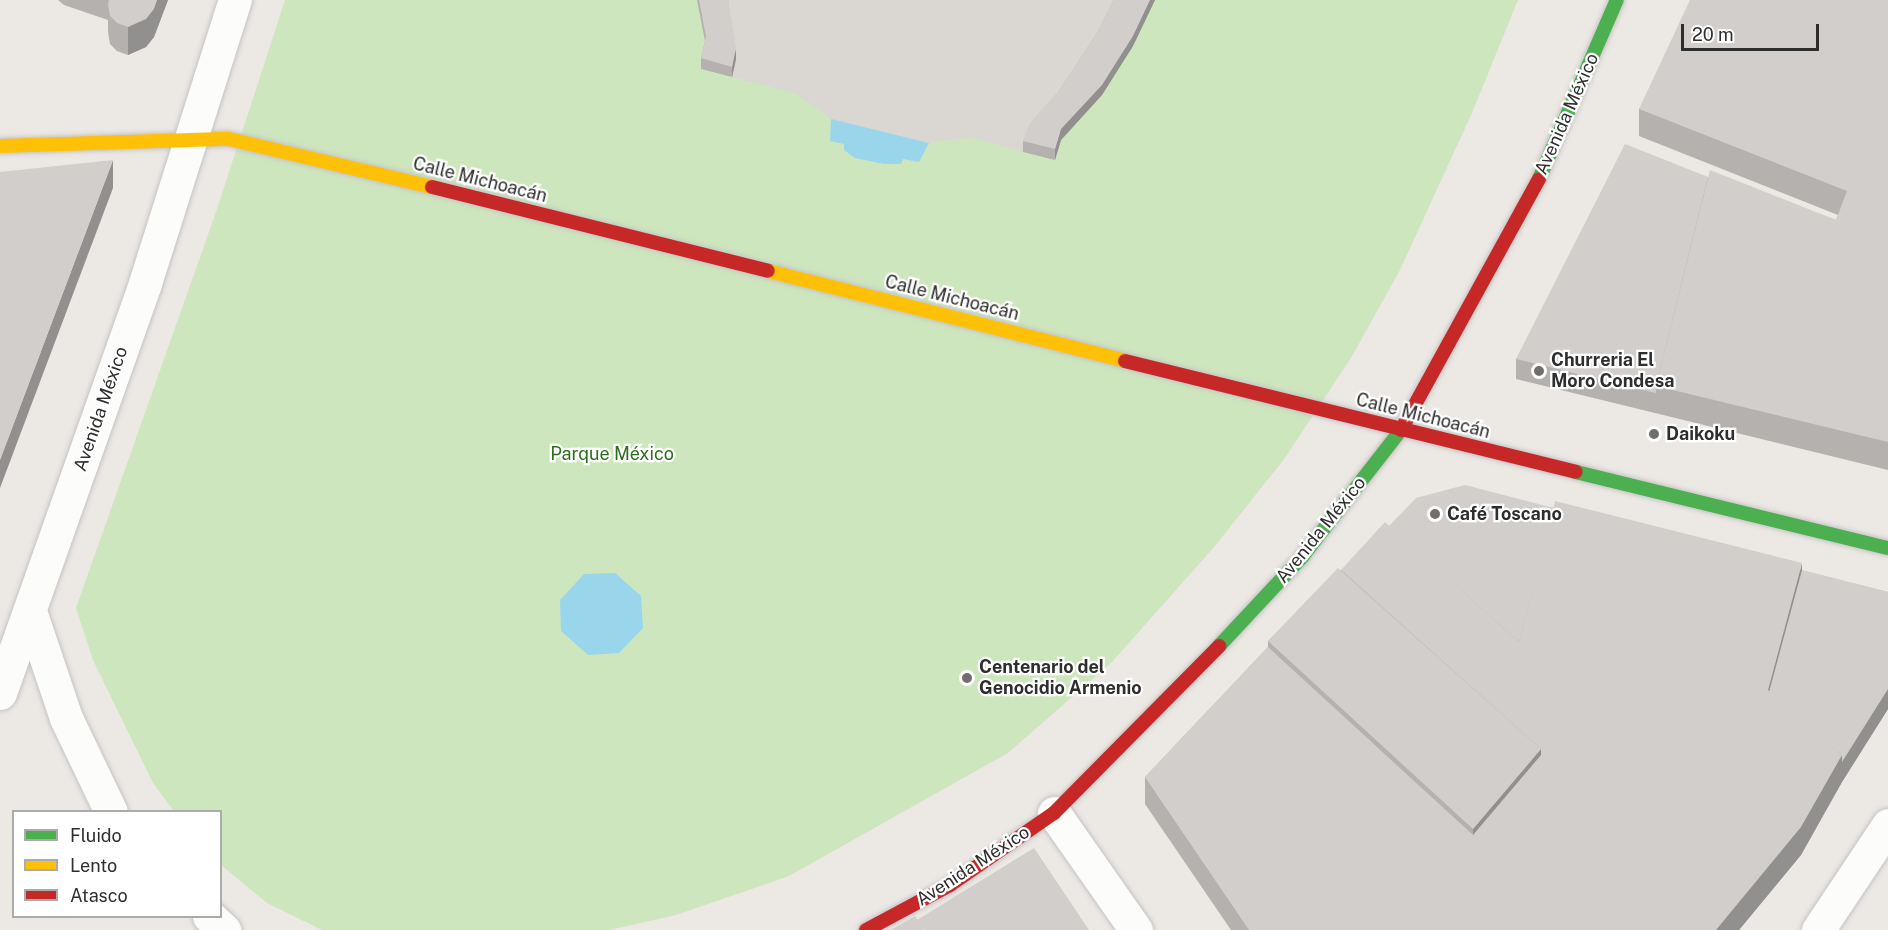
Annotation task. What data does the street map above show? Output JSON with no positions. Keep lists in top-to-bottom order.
{
  "streets": {
    "street": ["Avenida México", "Calle Michoacán"]
  },
  "crossings": [
    ["Avenida México", "Calle Michoacán"]
  ],
  "parks": ["Parque México"],
  "places": [
    "Churreria El Moro Condesa",
    "Daikoku",
    "Café Toscano",
    "Centenario del Genocidio Armenio"
  ],
  "legend": ["Fluido", "Lento", "Atasco"],
  "scale_bar": "20 m"
}
